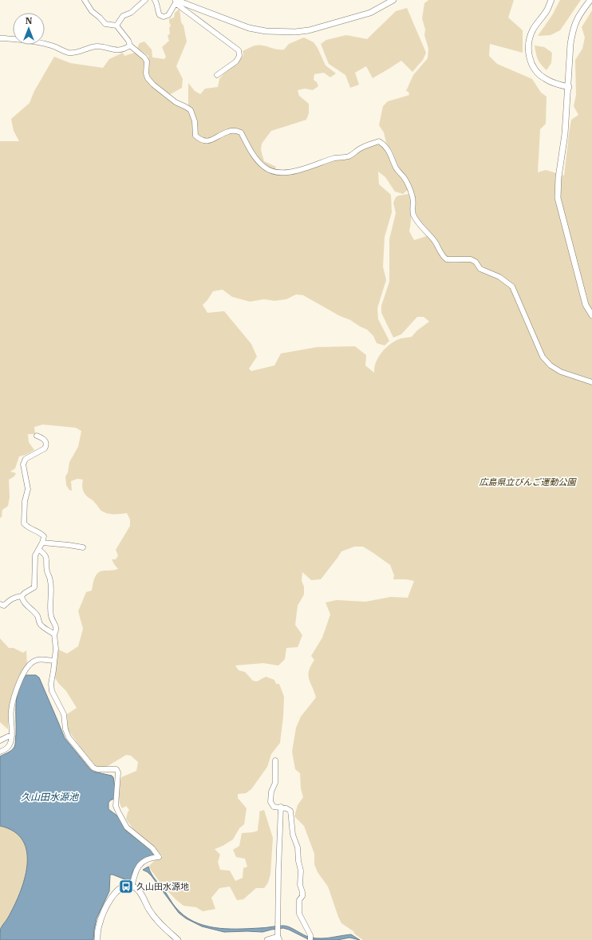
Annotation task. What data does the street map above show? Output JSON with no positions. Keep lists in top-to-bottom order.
{
  "water": ["久山田水源池"],
  "parks": ["広島県立びんご運動公園"],
  "places": {
    "bus stop": ["久山田水源地"]
  },
  "north": "top"
}
